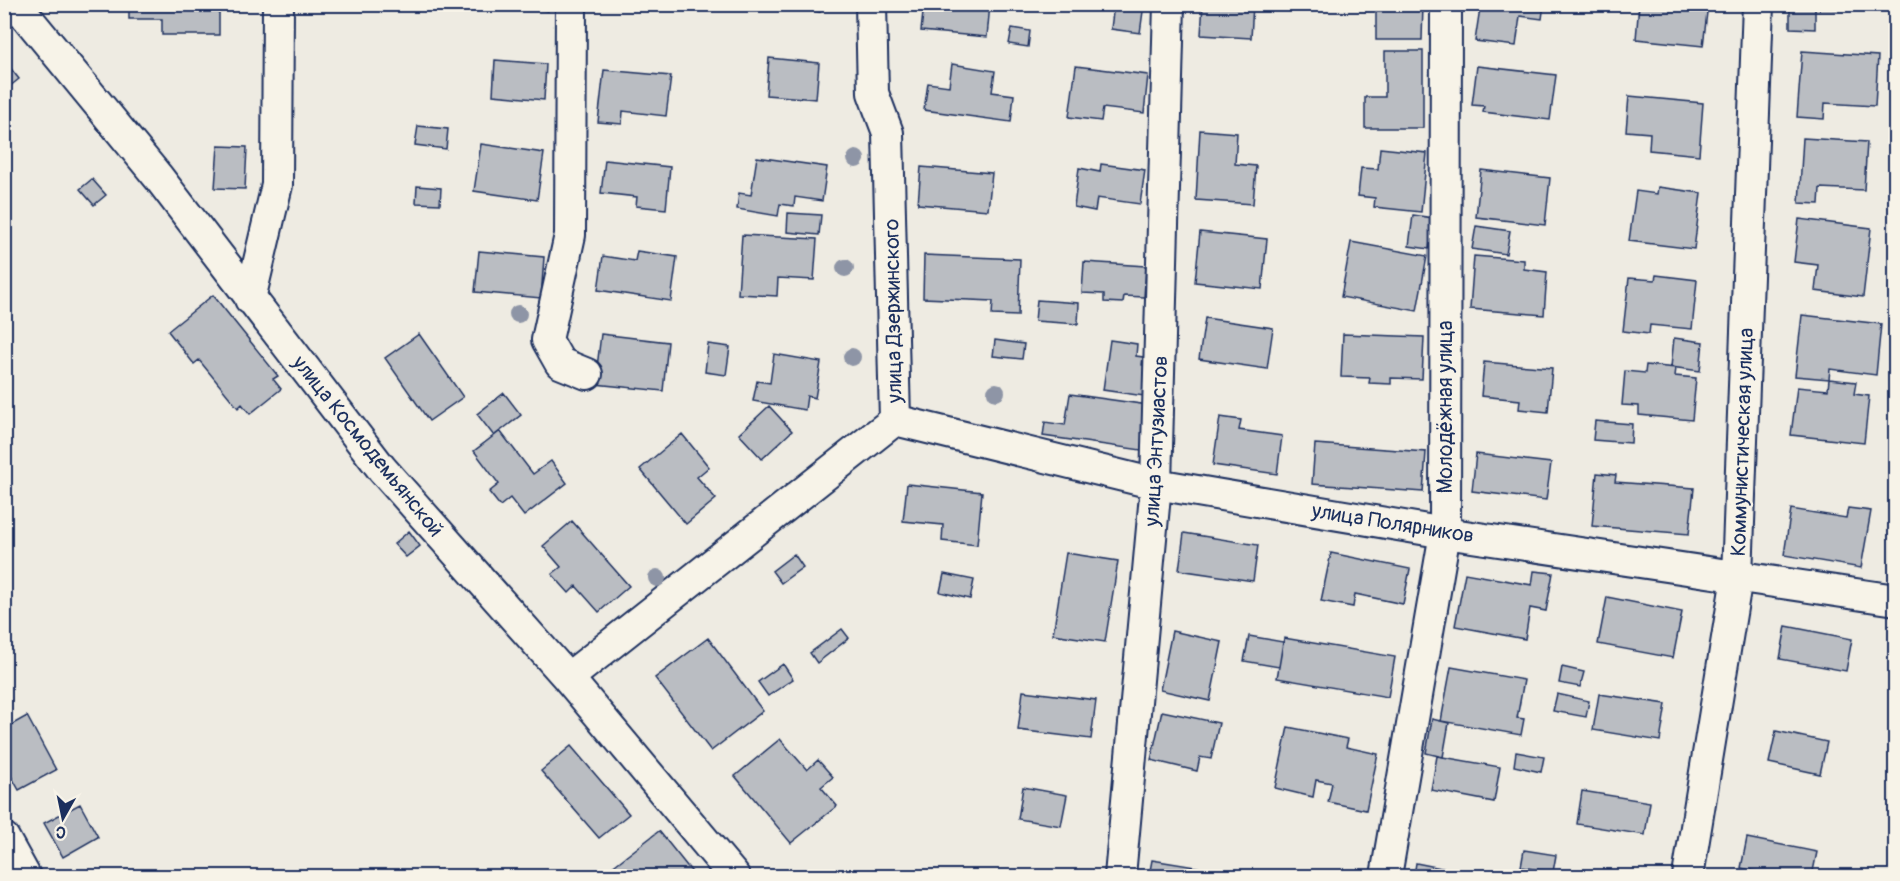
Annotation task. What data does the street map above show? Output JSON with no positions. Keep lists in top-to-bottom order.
{
  "streets": {
    "street": [
      "улица Дзержинского",
      "Молодёжная улица",
      "улица Энтузиастов",
      "Коммунистическая улица",
      "улица Космодемьянской",
      "улица Полярников"
    ]
  },
  "crossings": [
    ["улица Дзержинского", "улица Космодемьянской"],
    ["улица Дзержинского", "улица Полярников"],
    ["Молодёжная улица", "улица Полярников"],
    ["улица Энтузиастов", "улица Полярников"],
    ["Коммунистическая улица", "улица Полярников"]
  ],
  "north": "bottom"
}
